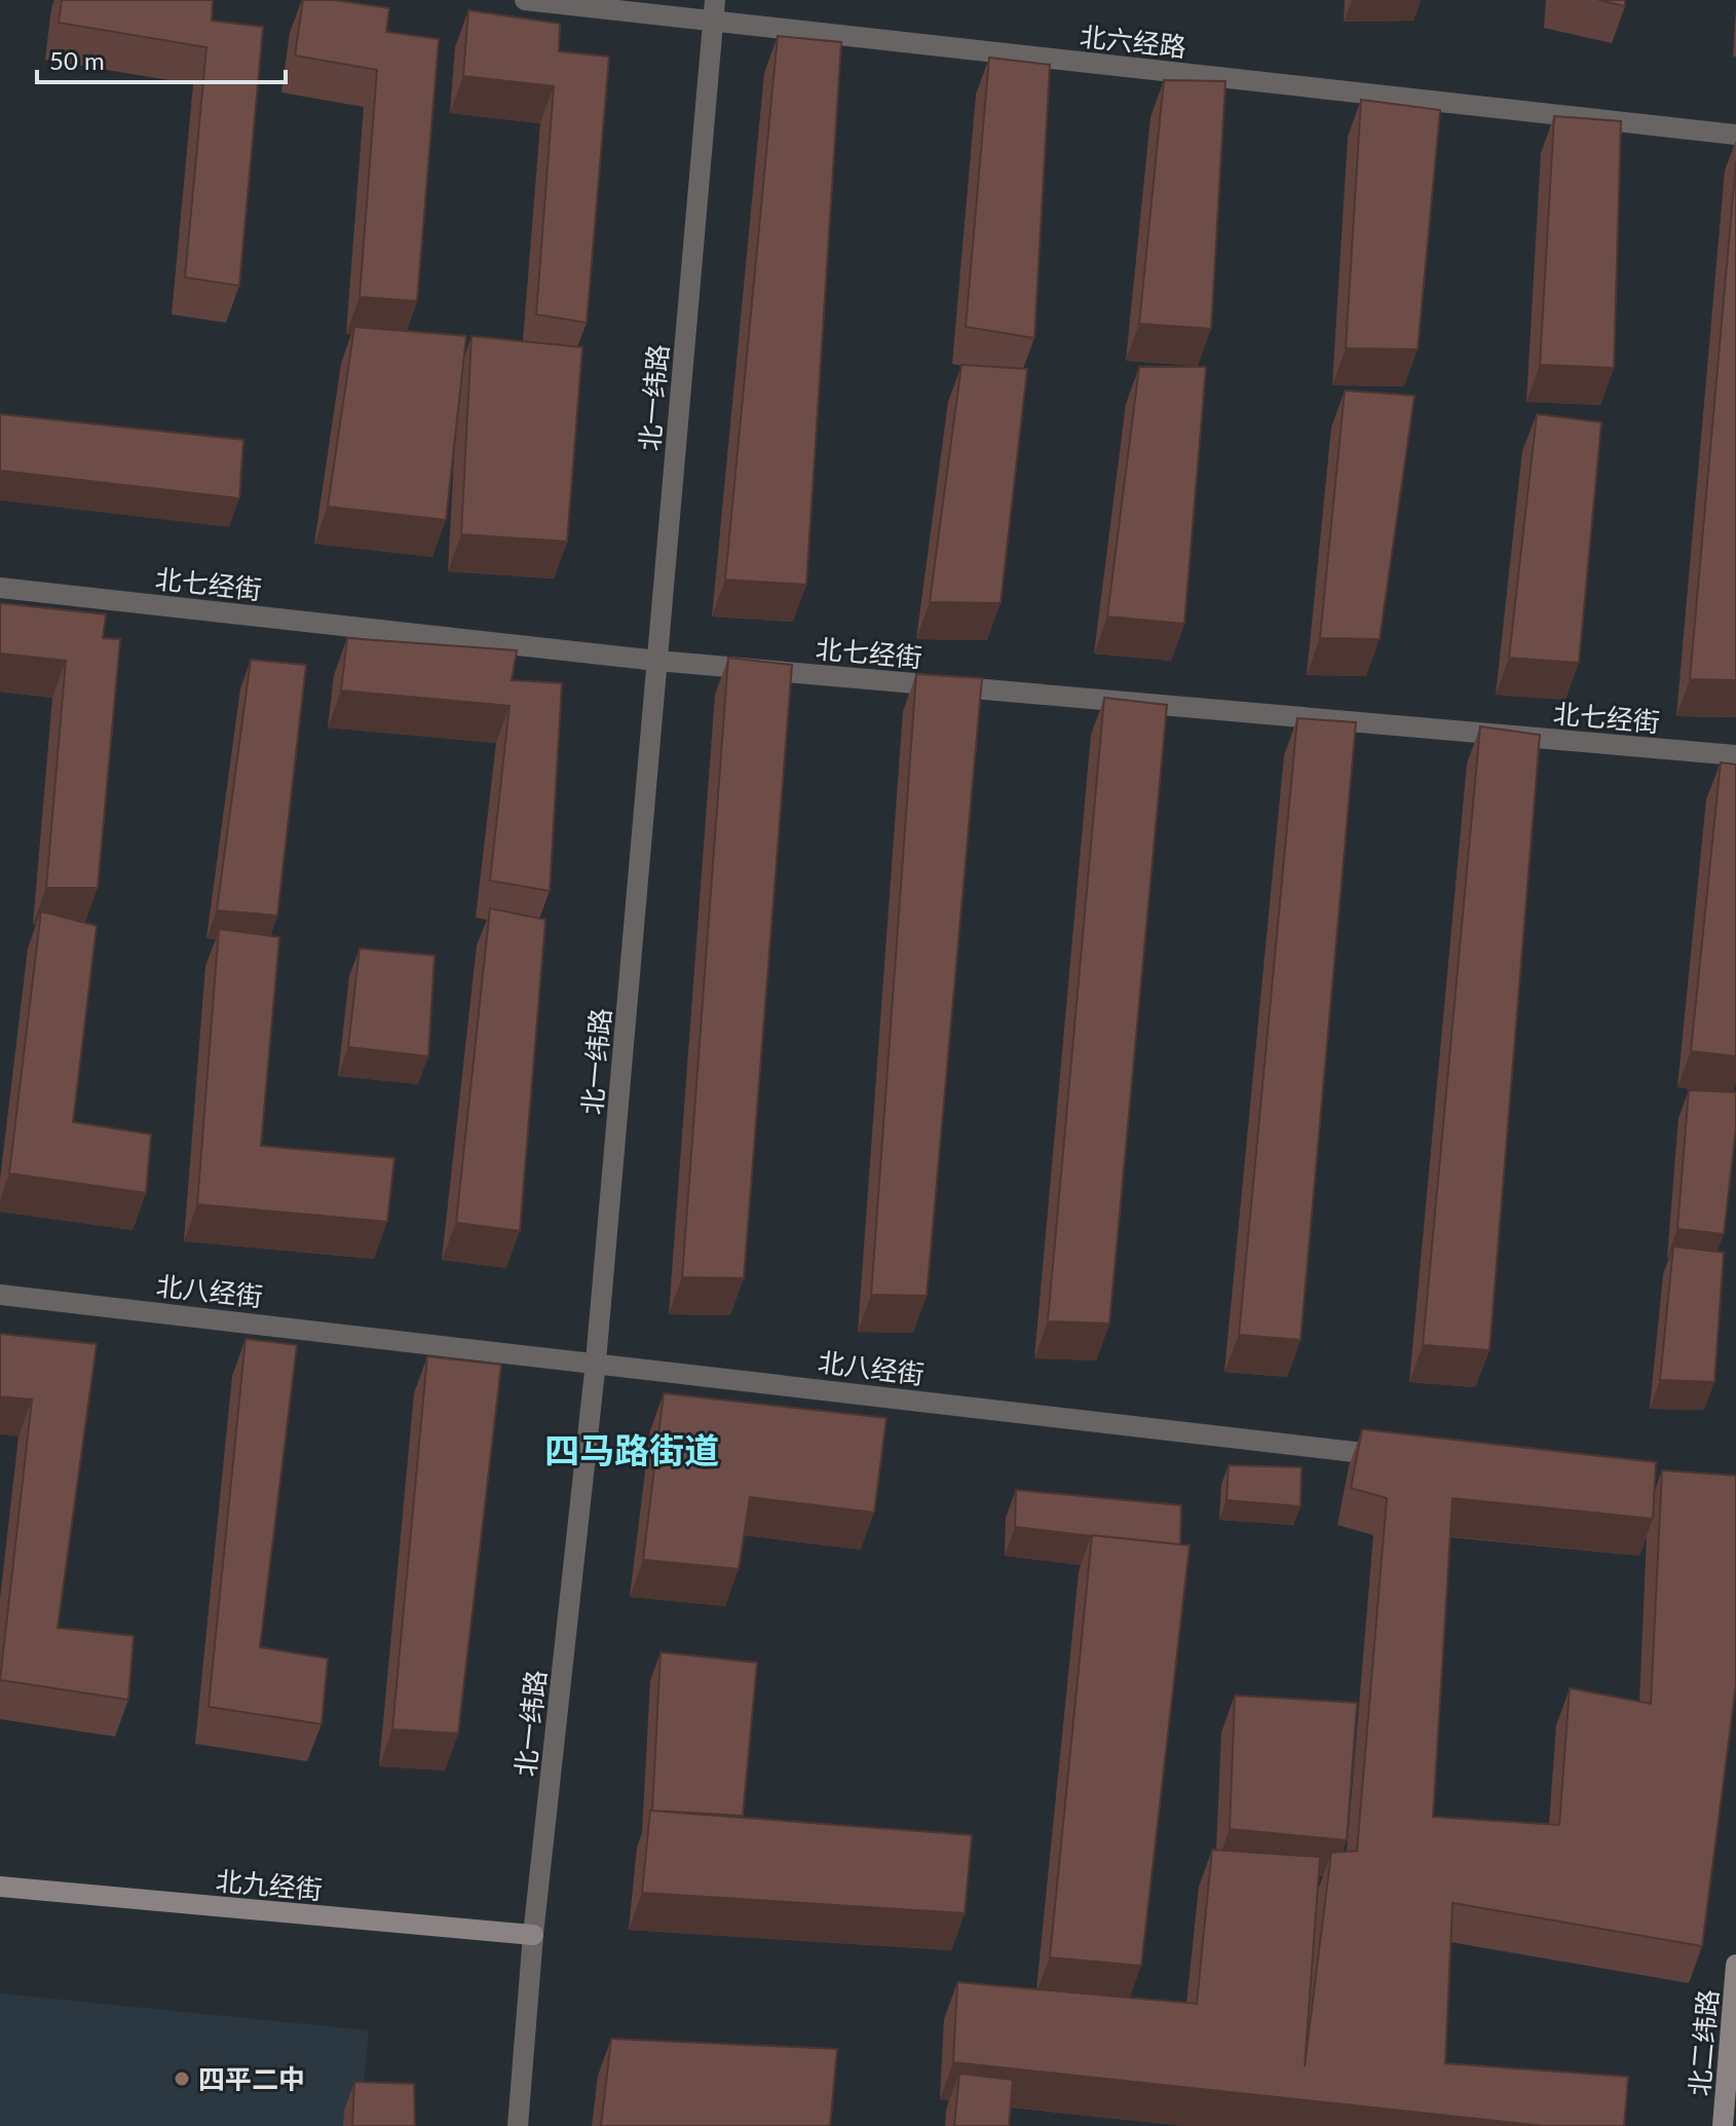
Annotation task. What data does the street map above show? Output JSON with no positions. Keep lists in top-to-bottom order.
{
  "streets": {
    "street": [
      "北六经路",
      "北一纬路",
      "北七经街",
      "北八经街",
      "北九经街",
      "北二纬路"
    ]
  },
  "crossings": [
    ["北六经路", "北一纬路"],
    ["北一纬路", "北七经街"],
    ["北一纬路", "北八经街"],
    ["北一纬路", "北九经街"]
  ],
  "districts": ["四马路街道"],
  "places": ["四平二中"],
  "scale_bar": "50 m"
}
